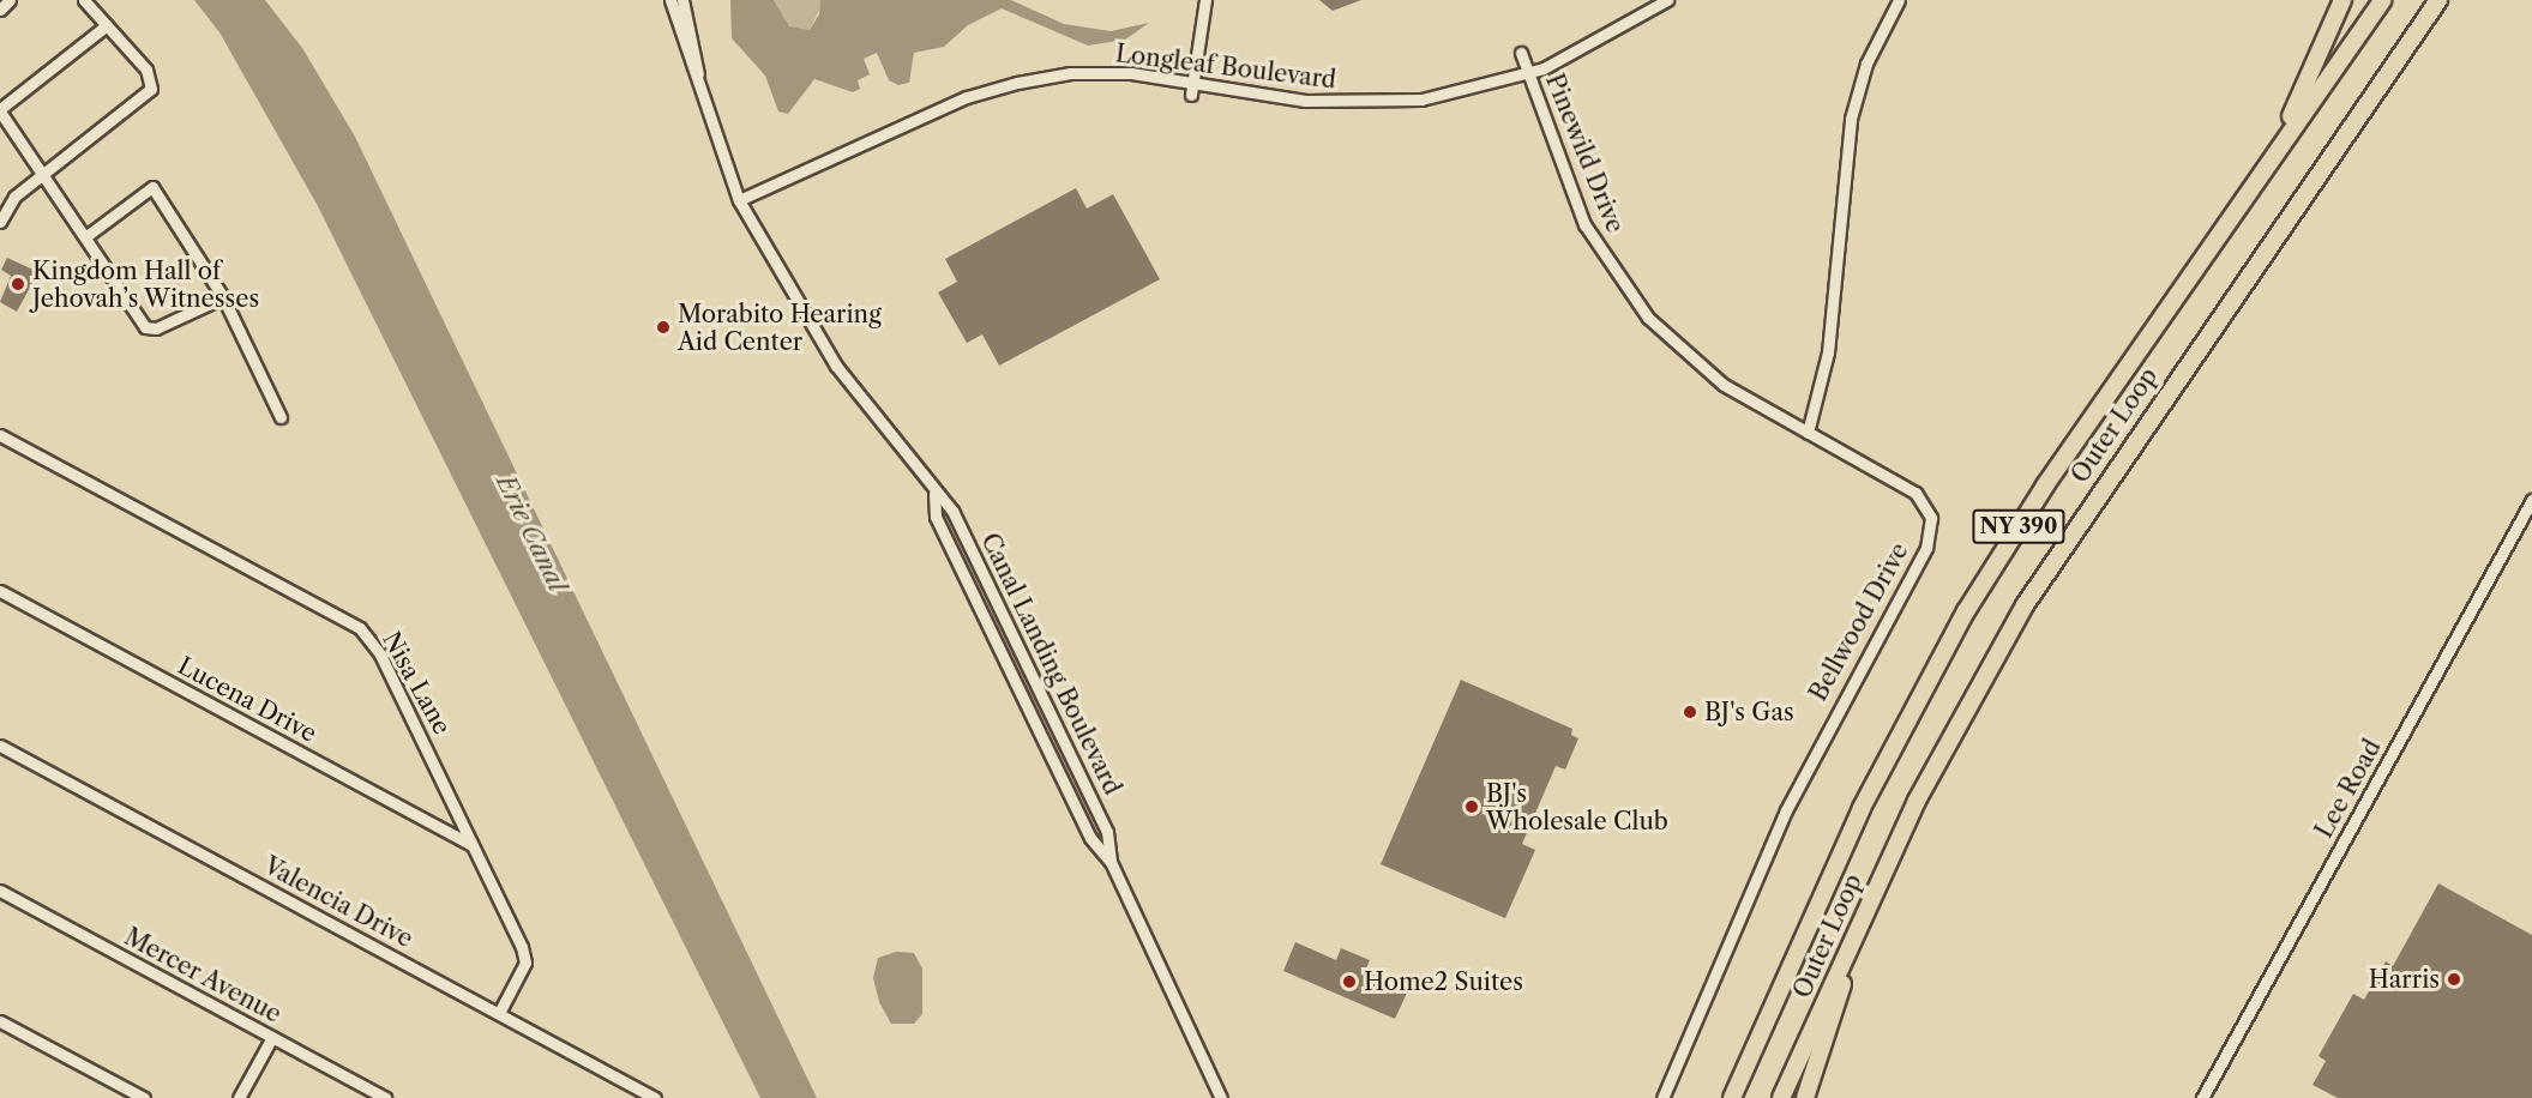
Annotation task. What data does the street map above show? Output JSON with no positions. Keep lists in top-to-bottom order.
{
  "streets": {
    "highway": ["Outer Loop", "NY 390"],
    "street": [
      "Longleaf Boulevard",
      "Pinewild Drive",
      "Bellwood Drive",
      "Canal Landing Boulevard",
      "Nisa Lane",
      "Lucena Drive",
      "Lee Road",
      "Valencia Drive",
      "Mercer Avenue"
    ]
  },
  "crossings": [
    ["Longleaf Boulevard", "Pinewild Drive"],
    ["Longleaf Boulevard", "Canal Landing Boulevard"],
    ["Pinewild Drive", "Bellwood Drive"],
    ["Nisa Lane", "Lucena Drive"],
    ["Nisa Lane", "Valencia Drive"]
  ],
  "water": ["Erie Canal"],
  "places": [
    "Kingdom Hall of Jehovah’s Witnesses",
    "Morabito Hearing Aid Center",
    "BJ's Gas",
    "BJ's Wholesale Club",
    "Harris",
    "Home2 Suites"
  ]
}
